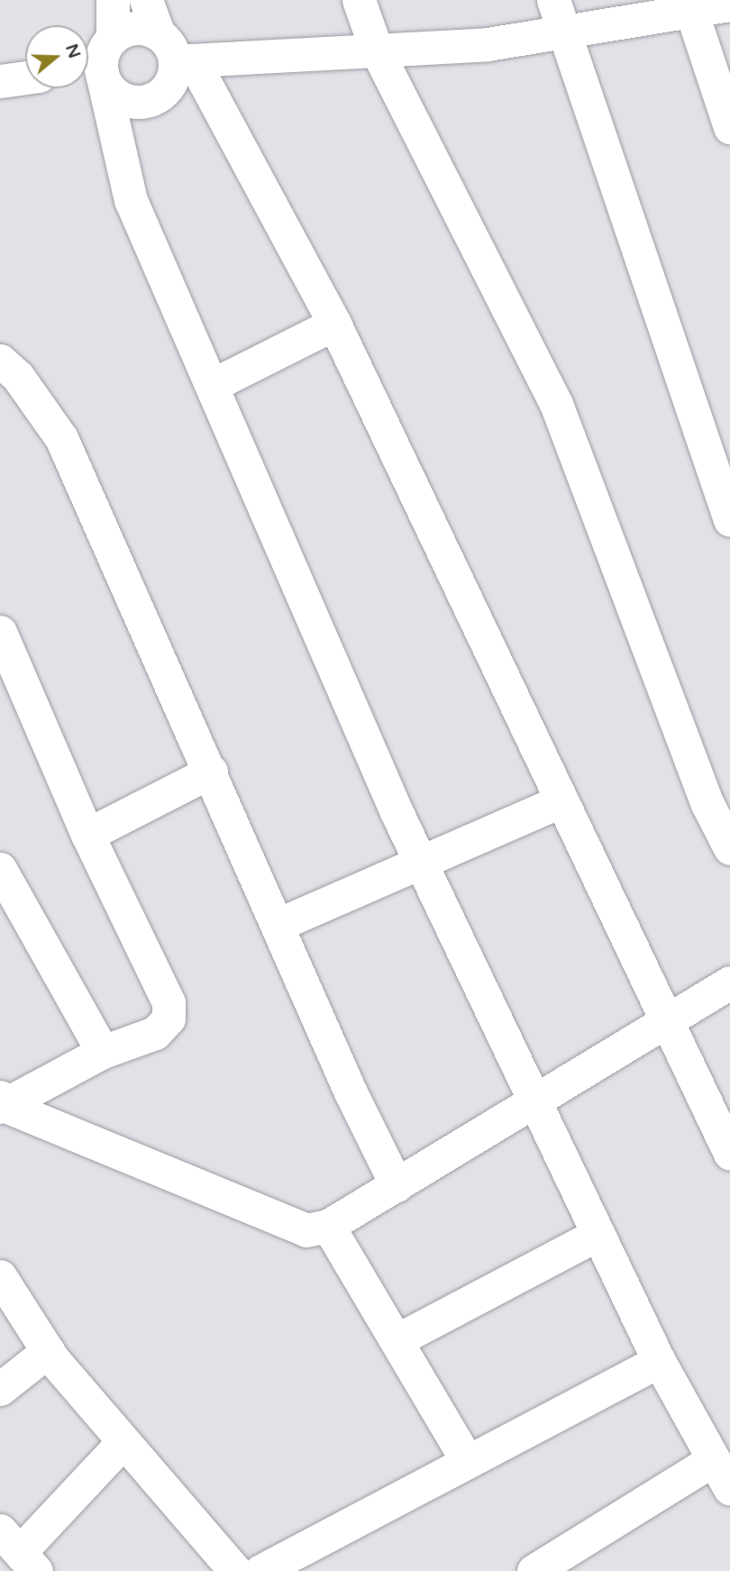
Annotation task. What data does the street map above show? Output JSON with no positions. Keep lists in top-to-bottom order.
{
  "north": "right"
}
